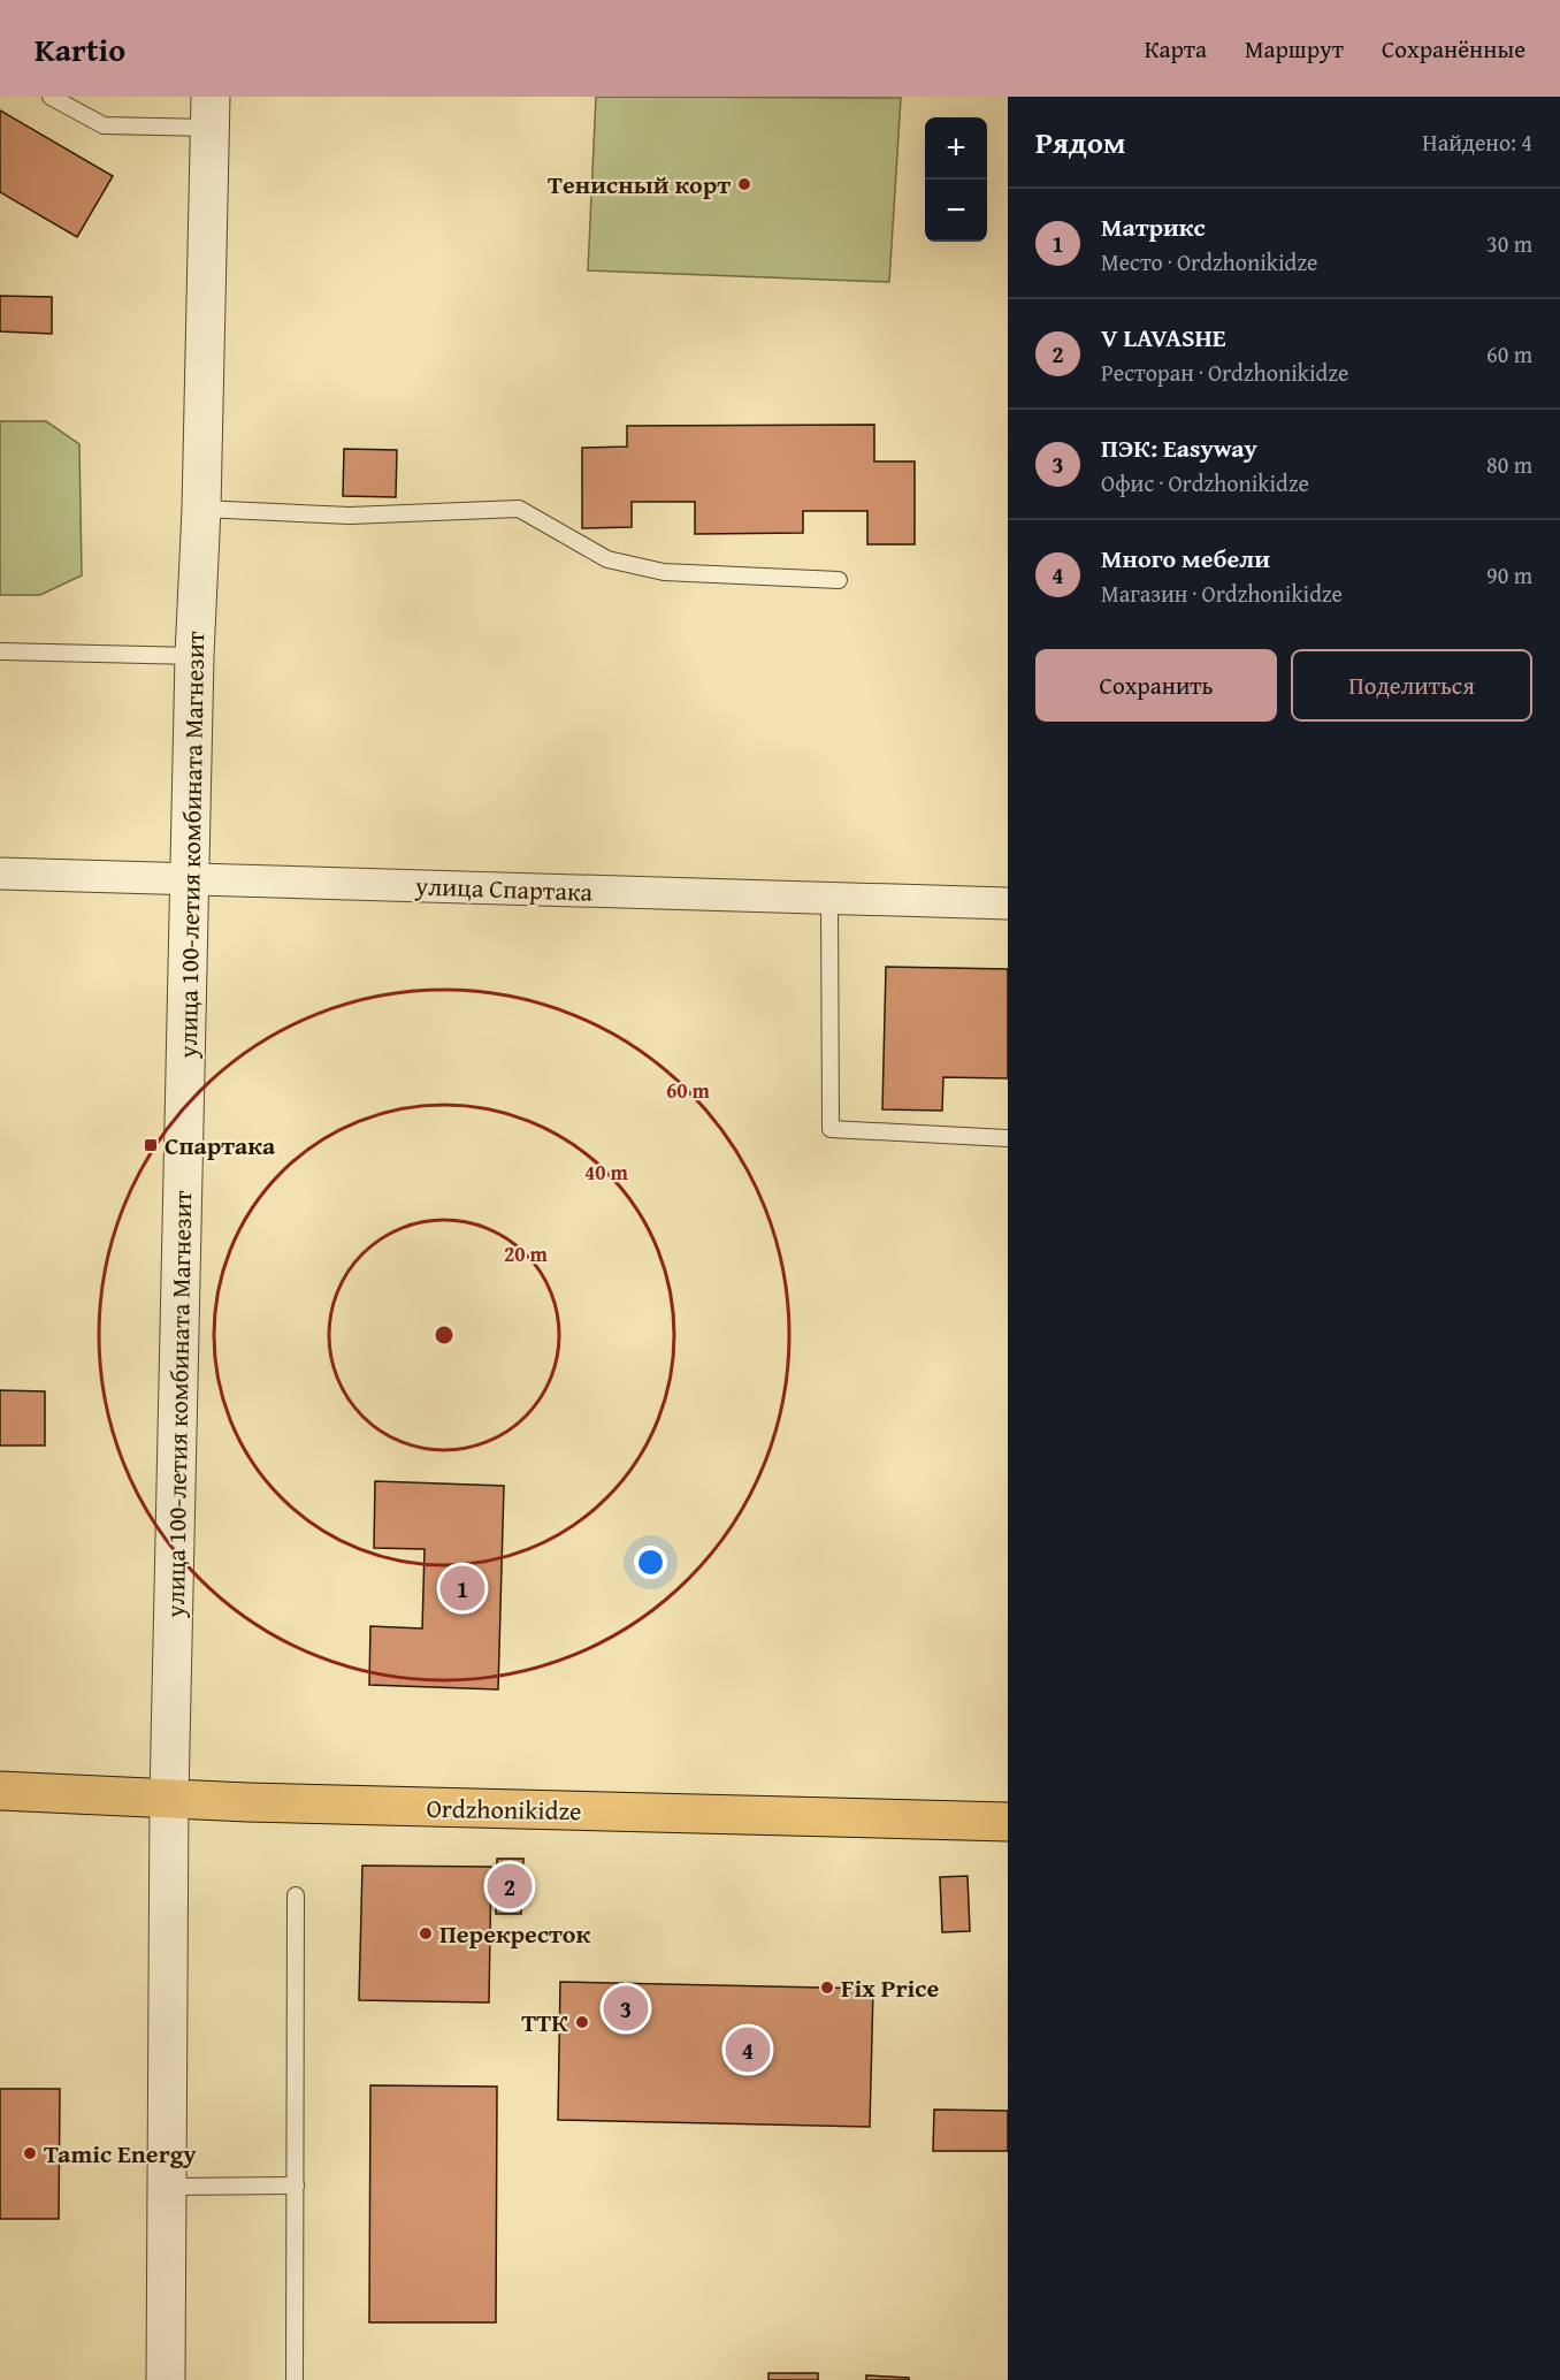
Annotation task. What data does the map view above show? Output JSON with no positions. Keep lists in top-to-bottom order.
{
  "streets": {
    "main road": ["Ordzhonikidze"],
    "street": ["улица 100-летия комбината Магнезит", "улица Спартака"]
  },
  "crossings": [
    ["улица 100-летия комбината Магнезит", "улица Спартака"],
    ["улица 100-летия комбината Магнезит", "Ordzhonikidze"]
  ],
  "places": {
    "other": [
      "Тенисный корт",
      "Перекресток",
      "Fix Price",
      "ТТК",
      "Tamic Energy"
    ],
    "transit": ["Спартака"]
  },
  "page": {
    "header": "Kartio",
    "nav": ["Карта", "Маршрут", "Сохранённые"],
    "heading": ["Рядом", "Найдено: 4"],
    "map_buttons": ["+", "−"],
    "list": [
      {
        "mark": "1",
        "name": "Матрикс",
        "note": "Место · Ordzhonikidze",
        "value": "30 m"
      },
      {
        "mark": "2",
        "name": "V LAVASHE",
        "note": "Ресторан · Ordzhonikidze",
        "value": "60 m"
      },
      {
        "mark": "3",
        "name": "ПЭК: Easyway",
        "note": "Офис · Ordzhonikidze",
        "value": "80 m"
      },
      {
        "mark": "4",
        "name": "Много мебели",
        "note": "Магазин · Ordzhonikidze",
        "value": "90 m"
      }
    ],
    "buttons": ["Сохранить", "Поделиться"],
    "pins": [
      "1",
      "2",
      "3",
      "4"
    ]
  },
  "rings": ["60 m", "40 m", "20 m"]
}
